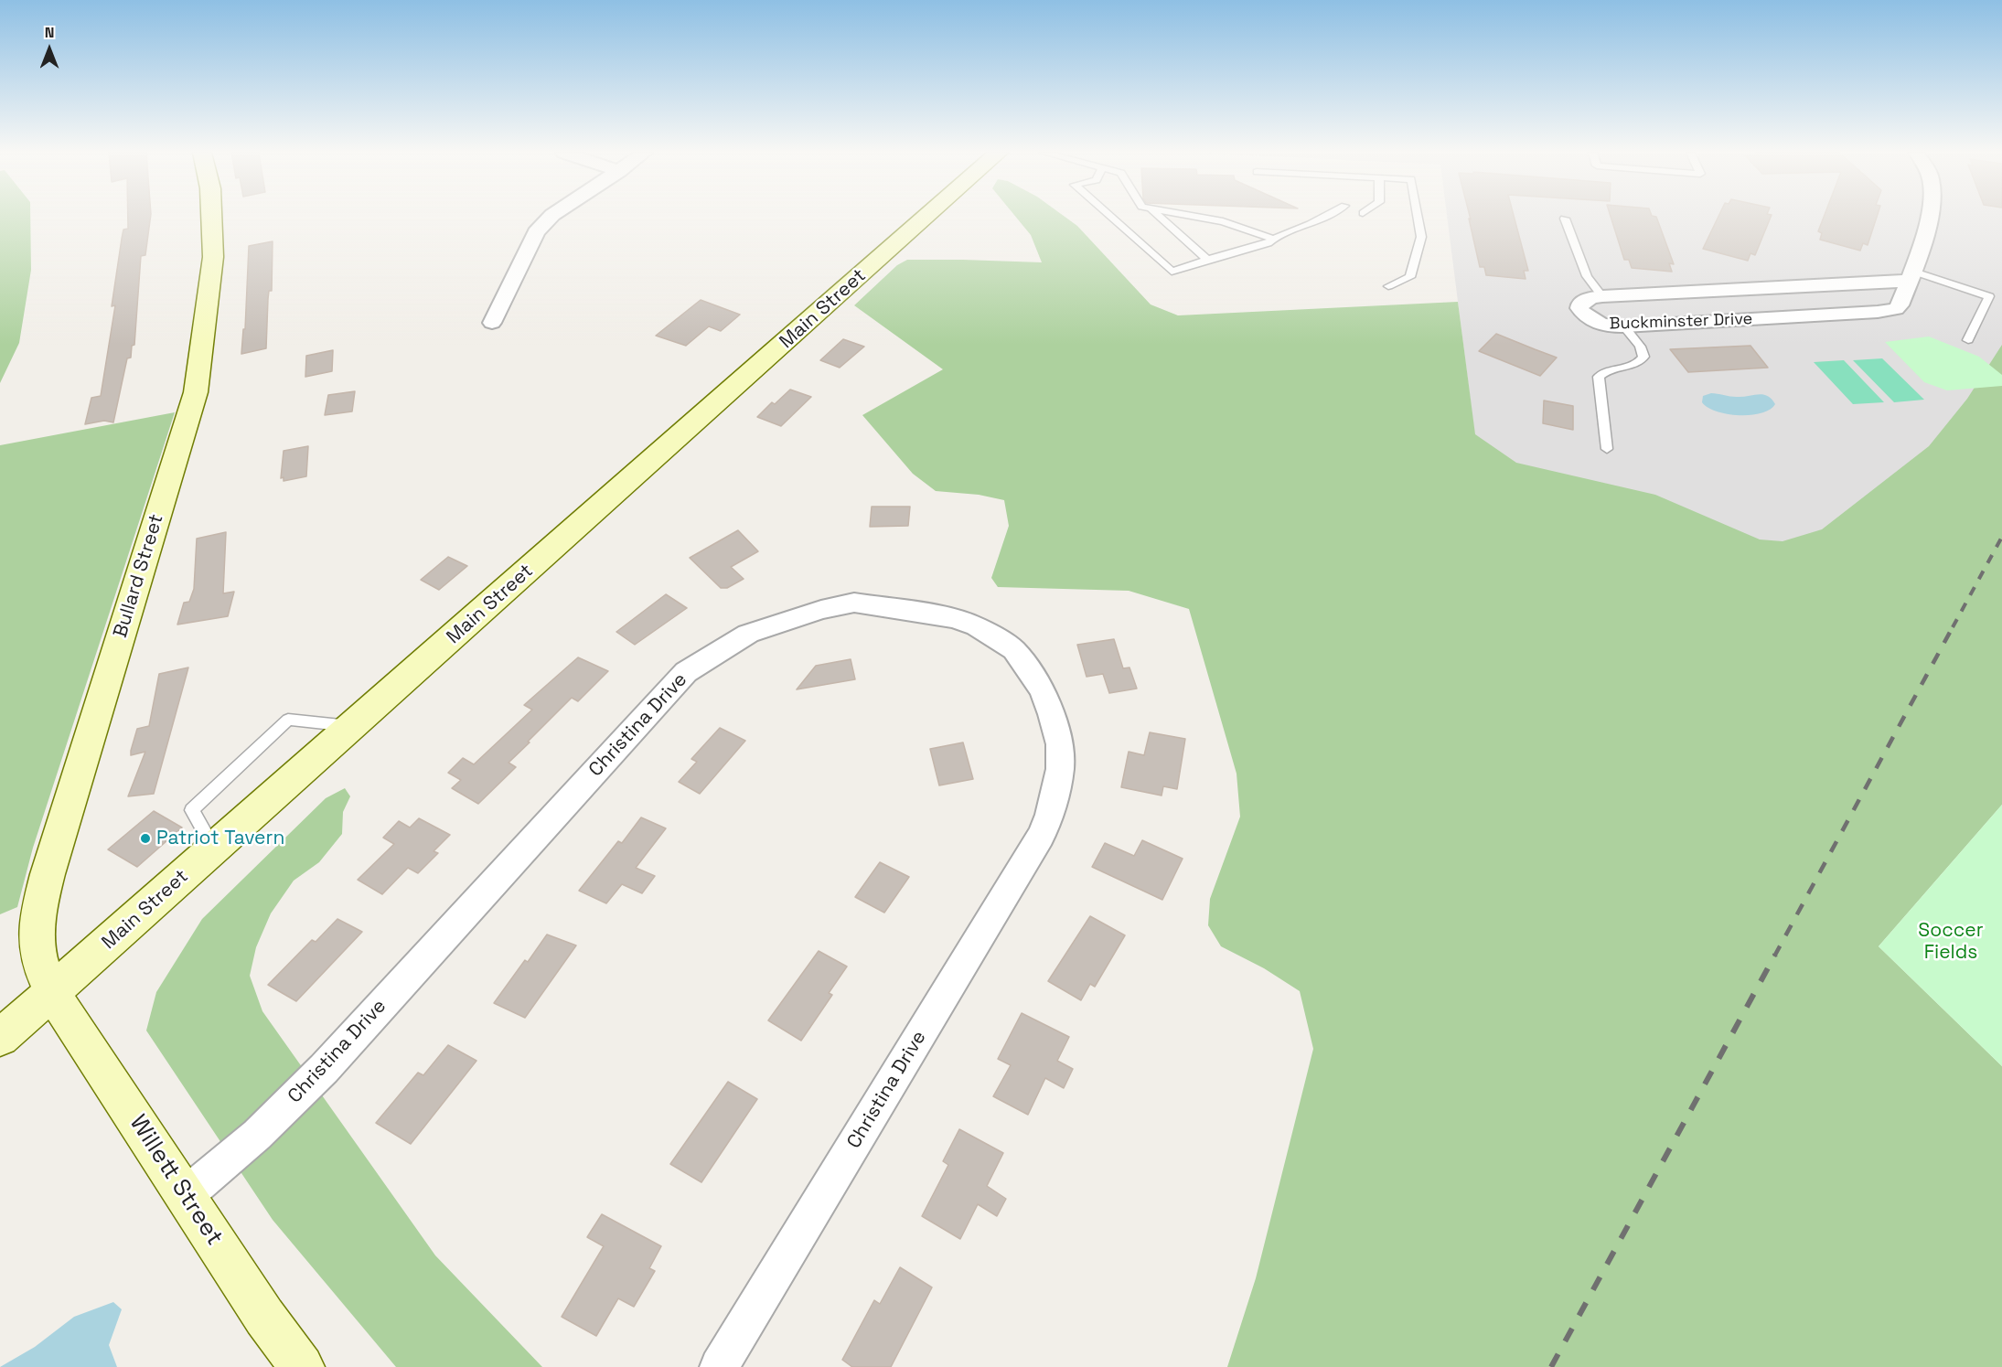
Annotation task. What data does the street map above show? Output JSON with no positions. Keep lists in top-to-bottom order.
{
  "streets": {
    "main road": ["Main Street", "Bullard Street", "Willett Street"],
    "street": ["Buckminster Drive", "Christina Drive"]
  },
  "crossings": [
    ["Main Street", "Bullard Street"],
    ["Main Street", "Willett Street"],
    ["Bullard Street", "Willett Street"],
    ["Christina Drive", "Willett Street"]
  ],
  "parks": ["Soccer Fields"],
  "places": ["Patriot Tavern"],
  "north": "top"
}
